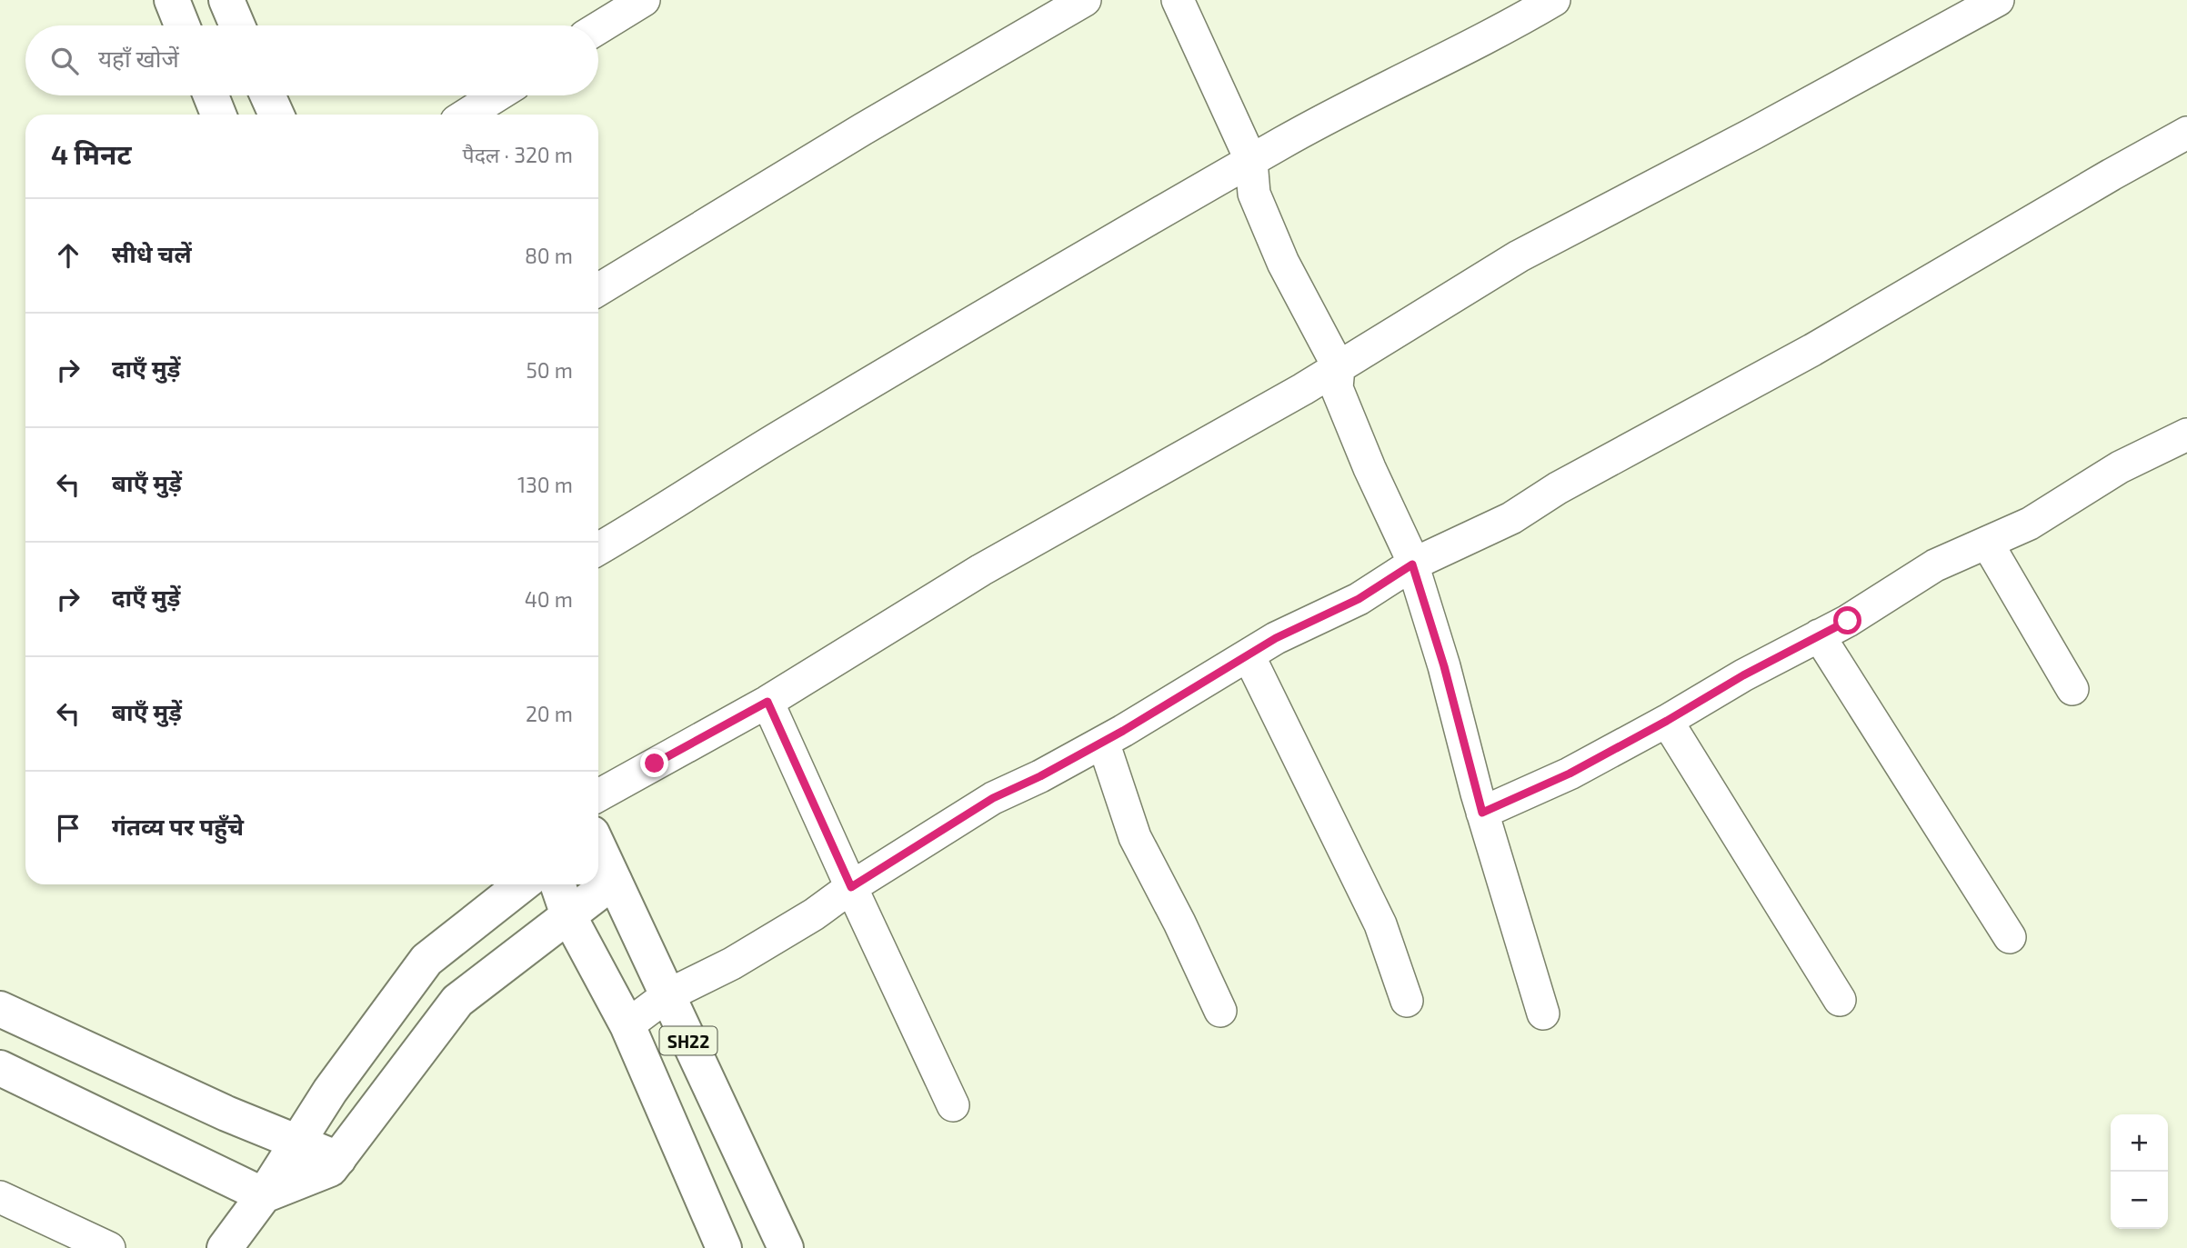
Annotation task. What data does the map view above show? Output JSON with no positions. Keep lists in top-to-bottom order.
{
  "streets": {
    "main road": ["SH22"]
  },
  "page": {
    "search": "यहाँ खोजें",
    "heading": ["4 मिनट", "पैदल · 320 m"],
    "list": [
      ["सीधे चलें", "80 m"],
      ["दाएँ मुड़ें", "50 m"],
      ["बाएँ मुड़ें", "130 m"],
      ["दाएँ मुड़ें", "40 m"],
      ["बाएँ मुड़ें", "20 m"],
      "गंतव्य पर पहुँचे"
    ],
    "map_buttons": ["+", "−"]
  }
}
